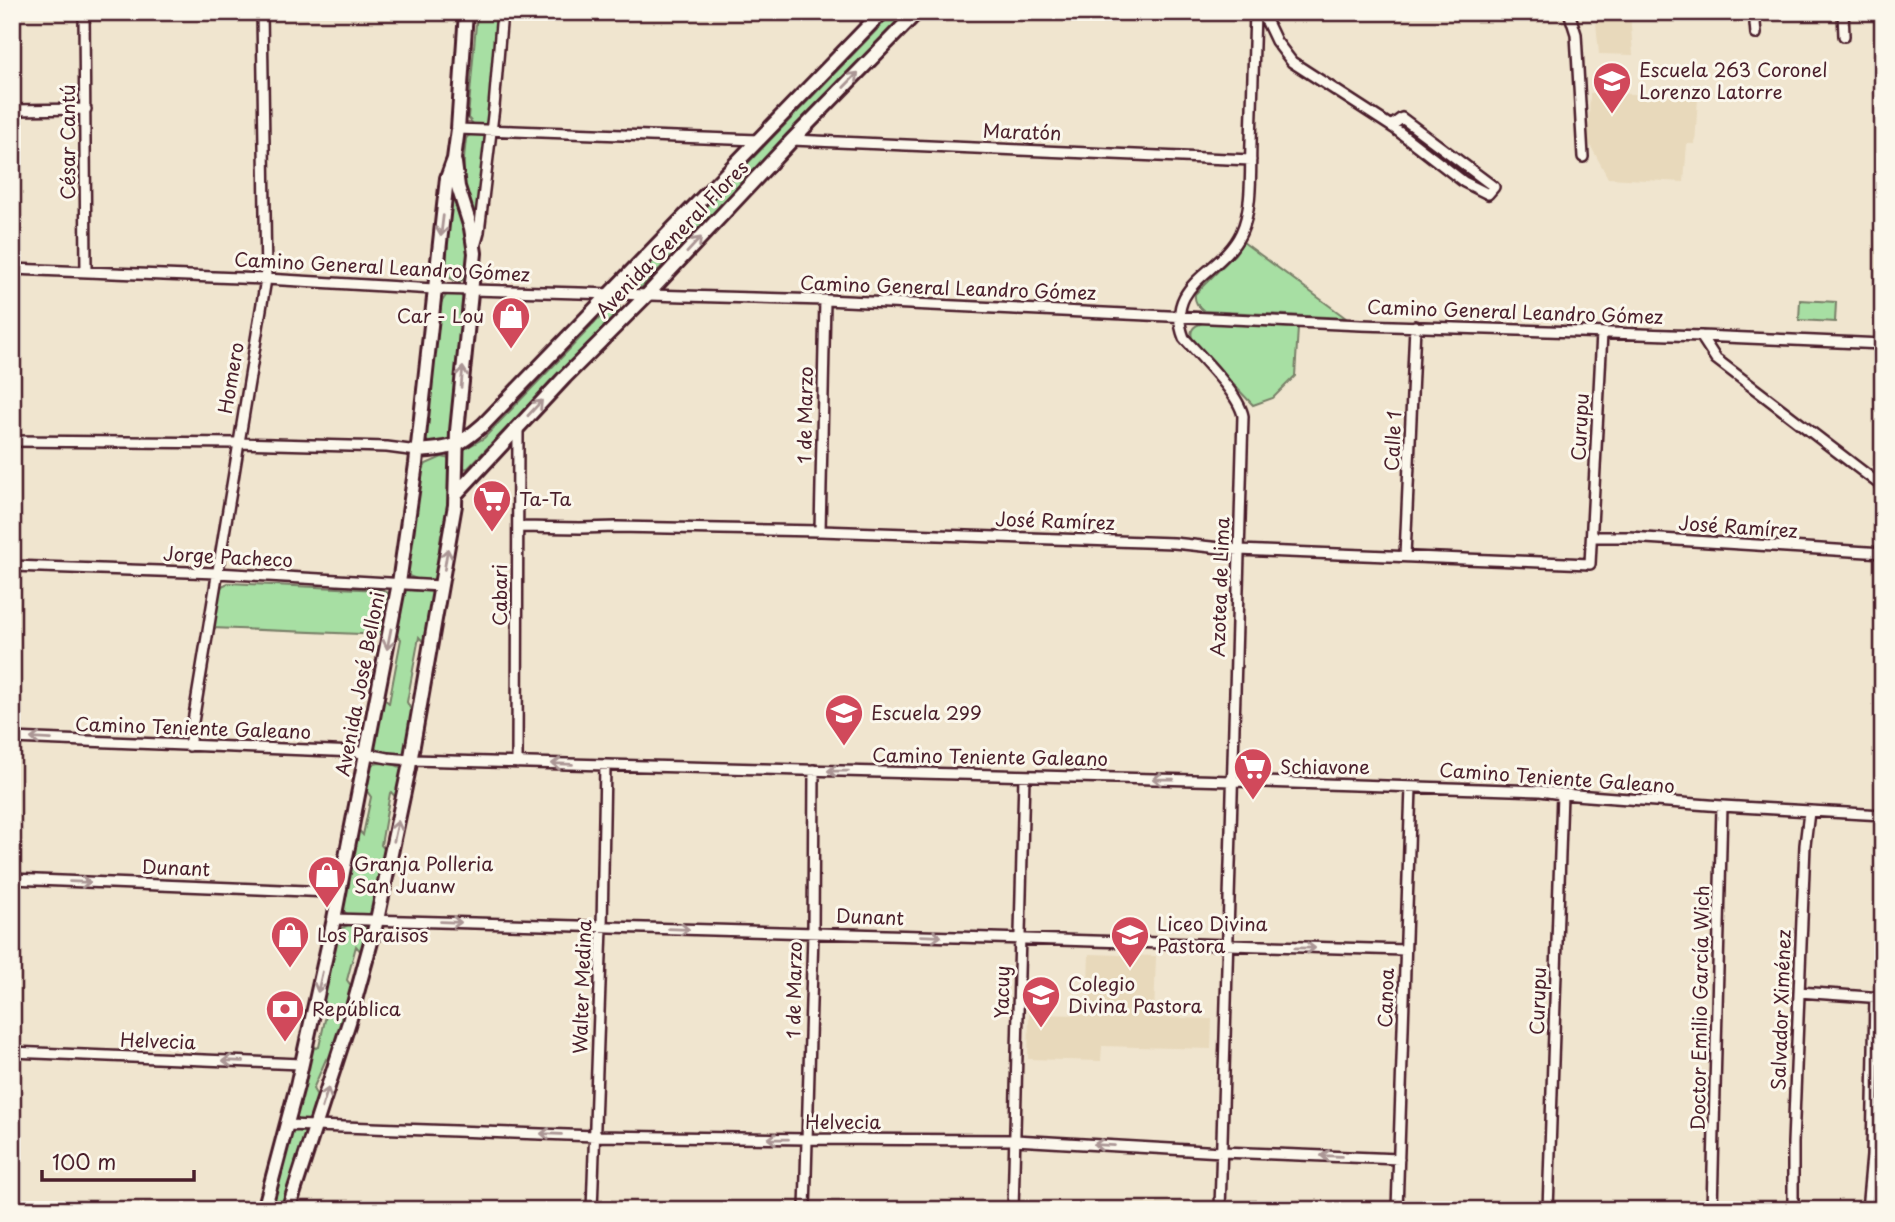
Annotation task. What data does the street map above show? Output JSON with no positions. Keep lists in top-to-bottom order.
{
  "streets": {
    "main road": ["Avenida General Flores", "Avenida José Belloni"],
    "street": [
      "Maratón",
      "César Cantú",
      "Camino General Leandro Gómez",
      "Homero",
      "1 de Marzo",
      "Curupu",
      "Calle 1",
      "José Ramírez",
      "Jorge Pacheco",
      "Azotea de Lima",
      "Cabari",
      "Camino Teniente Galeano",
      "Dunant",
      "Walter Medina",
      "Yacuy",
      "Canoa",
      "Doctor Emilio García Wich",
      "Salvador Ximénez",
      "Helvecia"
    ]
  },
  "crossings": [
    ["Maratón", "Avenida General Flores"],
    ["César Cantú", "Camino General Leandro Gómez"],
    ["Avenida General Flores", "Camino General Leandro Gómez"],
    ["Avenida General Flores", "Cabari"],
    ["Avenida General Flores", "Avenida José Belloni"],
    ["Camino General Leandro Gómez", "Homero"],
    ["Camino General Leandro Gómez", "1 de Marzo"],
    ["Camino General Leandro Gómez", "Curupu"],
    ["Camino General Leandro Gómez", "Calle 1"],
    ["Camino General Leandro Gómez", "Azotea de Lima"],
    ["Camino General Leandro Gómez", "Avenida José Belloni"],
    ["Homero", "Jorge Pacheco"],
    ["Homero", "Camino Teniente Galeano"],
    ["1 de Marzo", "José Ramírez"],
    ["1 de Marzo", "Camino Teniente Galeano"],
    ["1 de Marzo", "Dunant"],
    ["1 de Marzo", "Helvecia"],
    ["Curupu", "José Ramírez"],
    ["Curupu", "Camino Teniente Galeano"],
    ["Calle 1", "José Ramírez"],
    ["José Ramírez", "Azotea de Lima"],
    ["José Ramírez", "Cabari"],
    ["Jorge Pacheco", "Avenida José Belloni"],
    ["Azotea de Lima", "Camino Teniente Galeano"],
    ["Azotea de Lima", "Dunant"],
    ["Azotea de Lima", "Helvecia"],
    ["Cabari", "Camino Teniente Galeano"],
    ["Avenida José Belloni", "Camino Teniente Galeano"],
    ["Avenida José Belloni", "Dunant"],
    ["Avenida José Belloni", "Helvecia"],
    ["Camino Teniente Galeano", "Walter Medina"],
    ["Camino Teniente Galeano", "Yacuy"],
    ["Camino Teniente Galeano", "Canoa"],
    ["Camino Teniente Galeano", "Doctor Emilio García Wich"],
    ["Camino Teniente Galeano", "Salvador Ximénez"],
    ["Dunant", "Walter Medina"],
    ["Dunant", "Yacuy"],
    ["Dunant", "Canoa"],
    ["Walter Medina", "Helvecia"],
    ["Yacuy", "Helvecia"],
    ["Canoa", "Helvecia"]
  ],
  "one_way": ["Camino Teniente Galeano", "Dunant", "Helvecia"],
  "places": {
    "school or university": [
      "Escuela 263 Coronel Lorenzo Latorre",
      "Escuela 299",
      "Liceo Divina Pastora",
      "Colegio Divina Pastora"
    ],
    "shop": ["Car - Lou", "Granja Polleria San Juanw", "Los Paraisos"],
    "supermarket": ["Ta-Ta", "Schiavone"],
    "bank": ["República"]
  },
  "scale_bar": "100 m"
}
